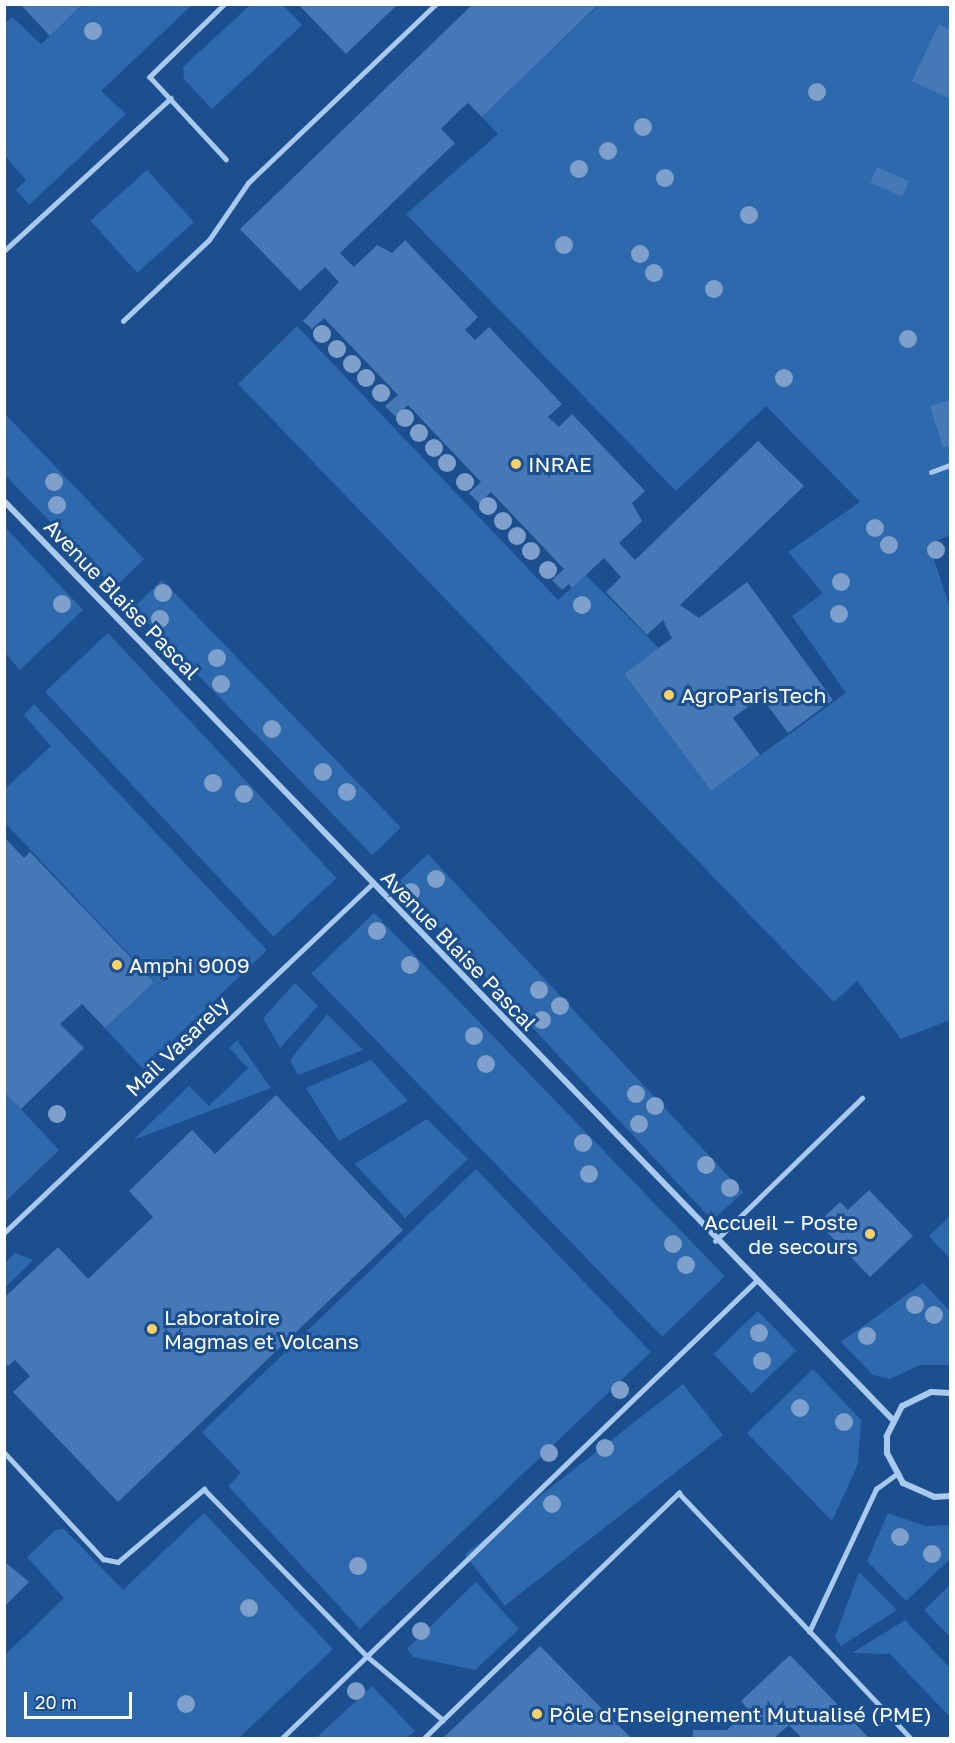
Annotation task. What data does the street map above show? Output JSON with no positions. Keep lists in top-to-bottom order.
{
  "streets": {
    "street": ["Avenue Blaise Pascal"],
    "lane": ["Mail Vasarely"]
  },
  "crossings": [
    ["Avenue Blaise Pascal", "Mail Vasarely"]
  ],
  "places": [
    "INRAE",
    "AgroParisTech",
    "Amphi 9009",
    "Accueil − Poste de secours",
    "Laboratoire Magmas et Volcans",
    "Pôle d'Enseignement Mutualisé (PME)"
  ],
  "scale_bar": "20 m"
}
